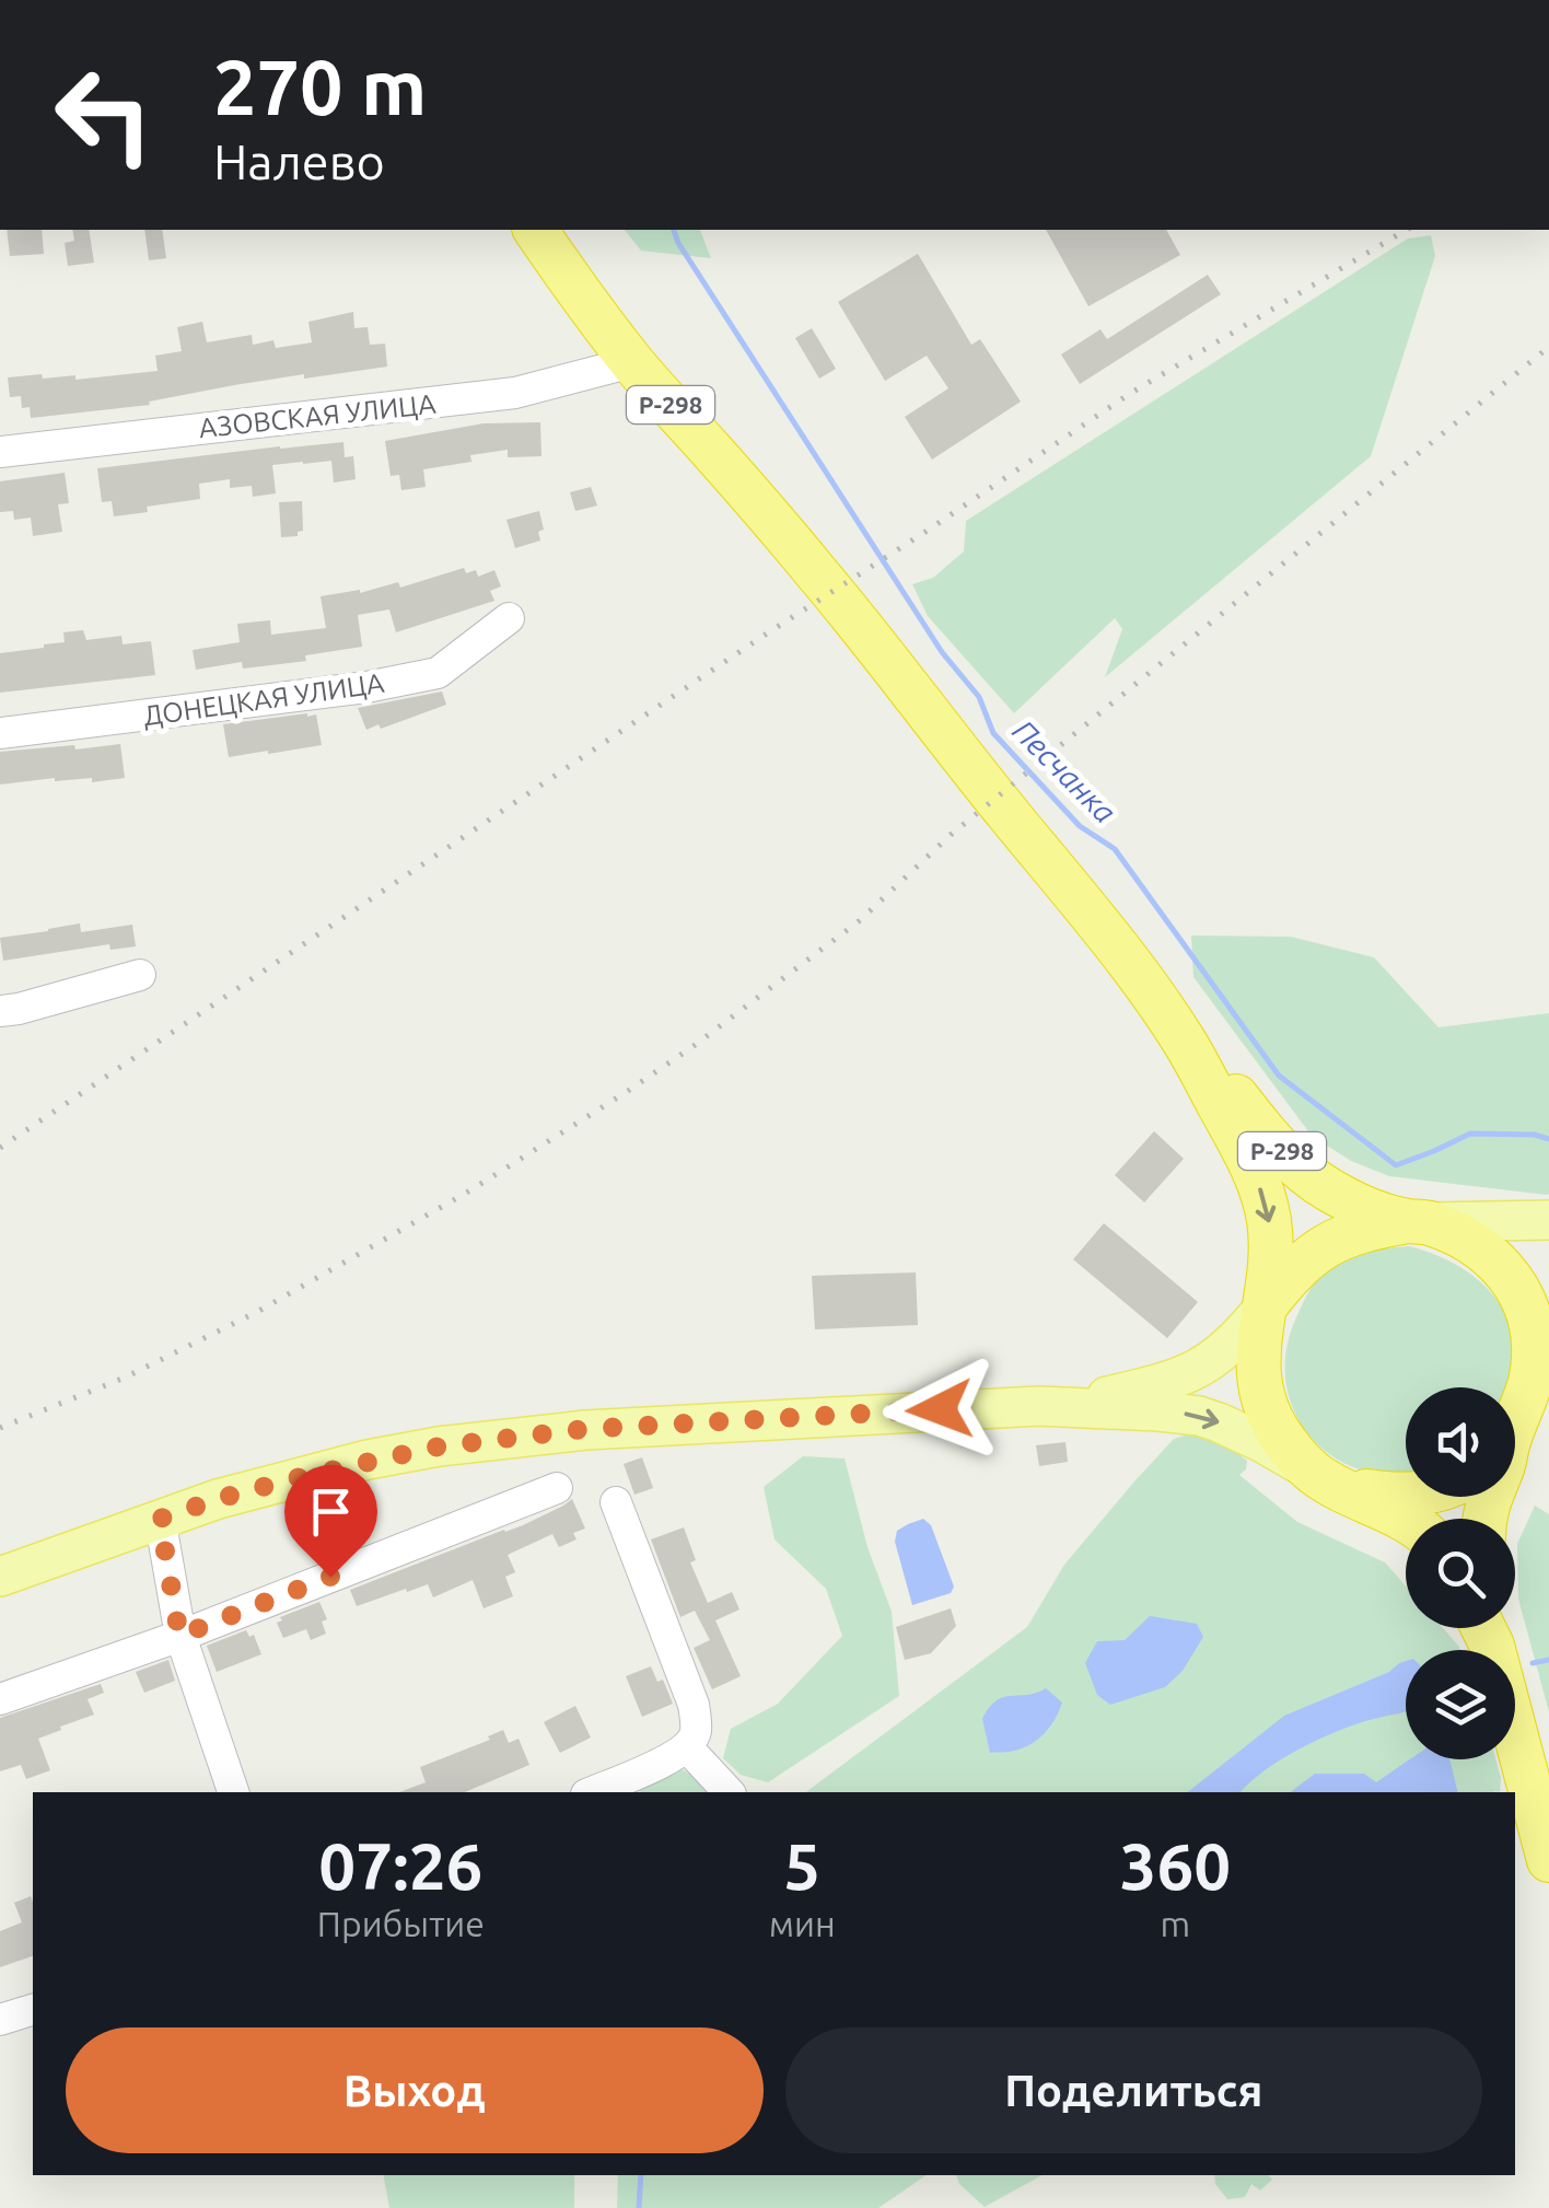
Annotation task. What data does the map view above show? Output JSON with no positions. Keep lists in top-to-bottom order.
{
  "streets": {
    "highway": ["Р-298"],
    "street": ["АЗОВСКАЯ УЛИЦА", "ДОНЕЦКАЯ УЛИЦА"]
  },
  "crossings": [
    ["Р-298", "АЗОВСКАЯ УЛИЦА"]
  ],
  "water": ["Песчанка"],
  "page": {
    "turn": ["270 m", "Налево"],
    "eta": [
      "07:26",
      "Прибытие",
      "5",
      "мин",
      "360",
      "m"
    ],
    "buttons": ["Выход", "Поделиться"]
  }
}
